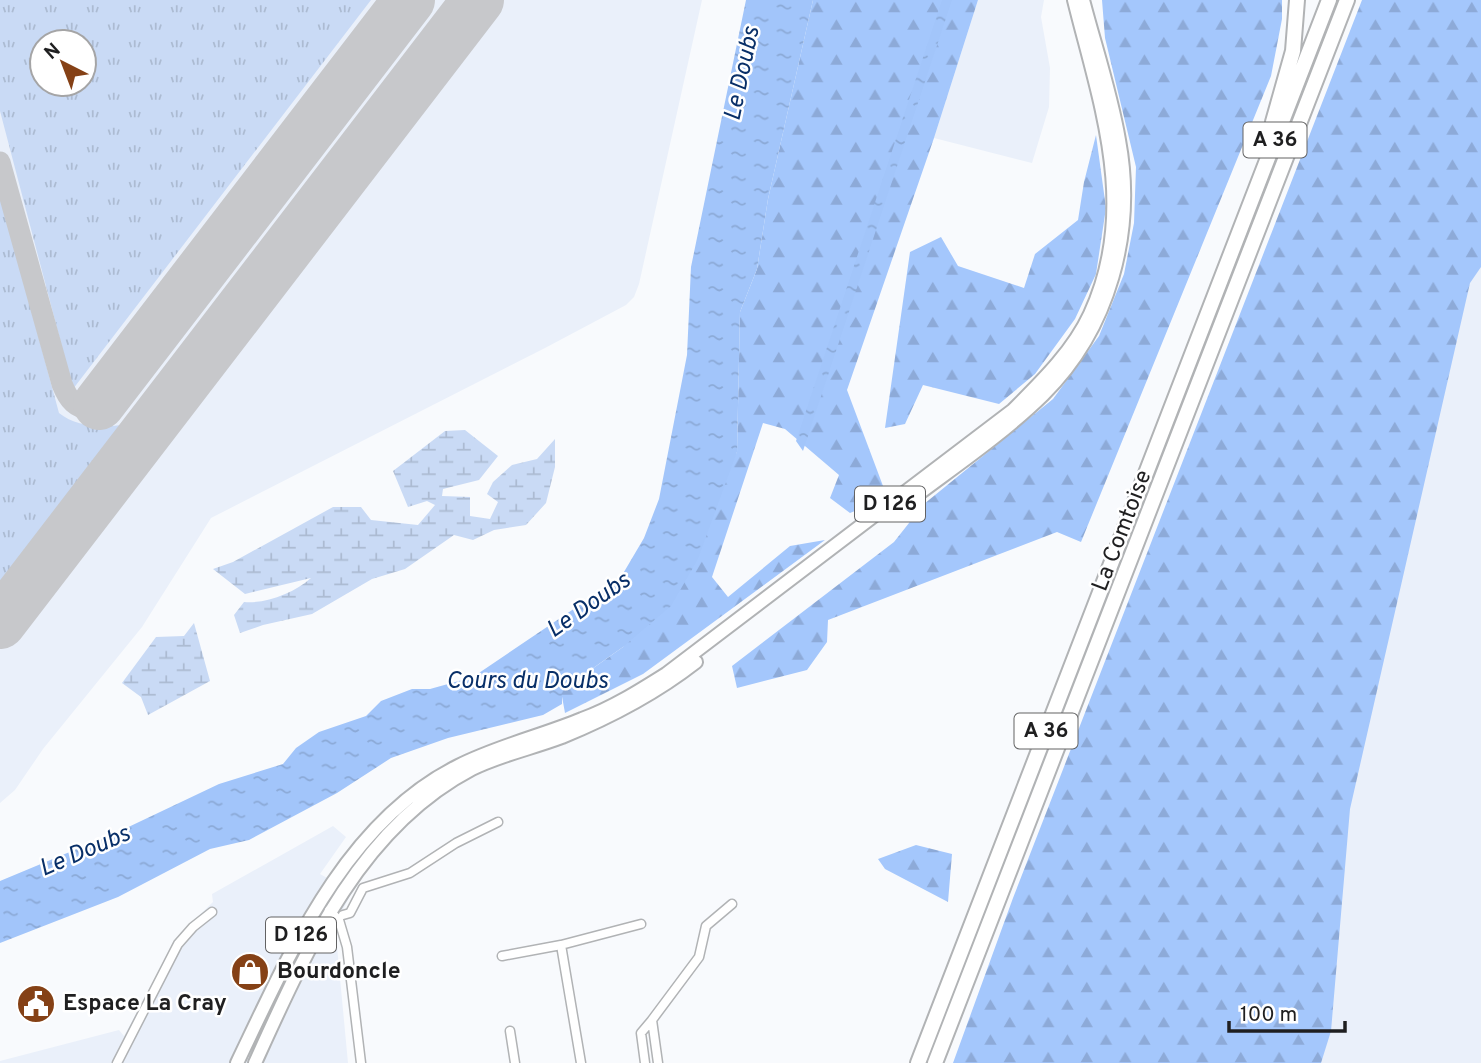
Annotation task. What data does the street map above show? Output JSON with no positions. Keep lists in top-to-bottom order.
{
  "streets": {
    "highway": ["A 36", "La Comtoise"],
    "main road": ["D 126"]
  },
  "water": ["Le Doubs", "Cours du Doubs"],
  "places": {
    "shop": ["Bourdoncle"],
    "public building": ["Espace La Cray"]
  },
  "scale_bar": "100 m",
  "north": "top left"
}
